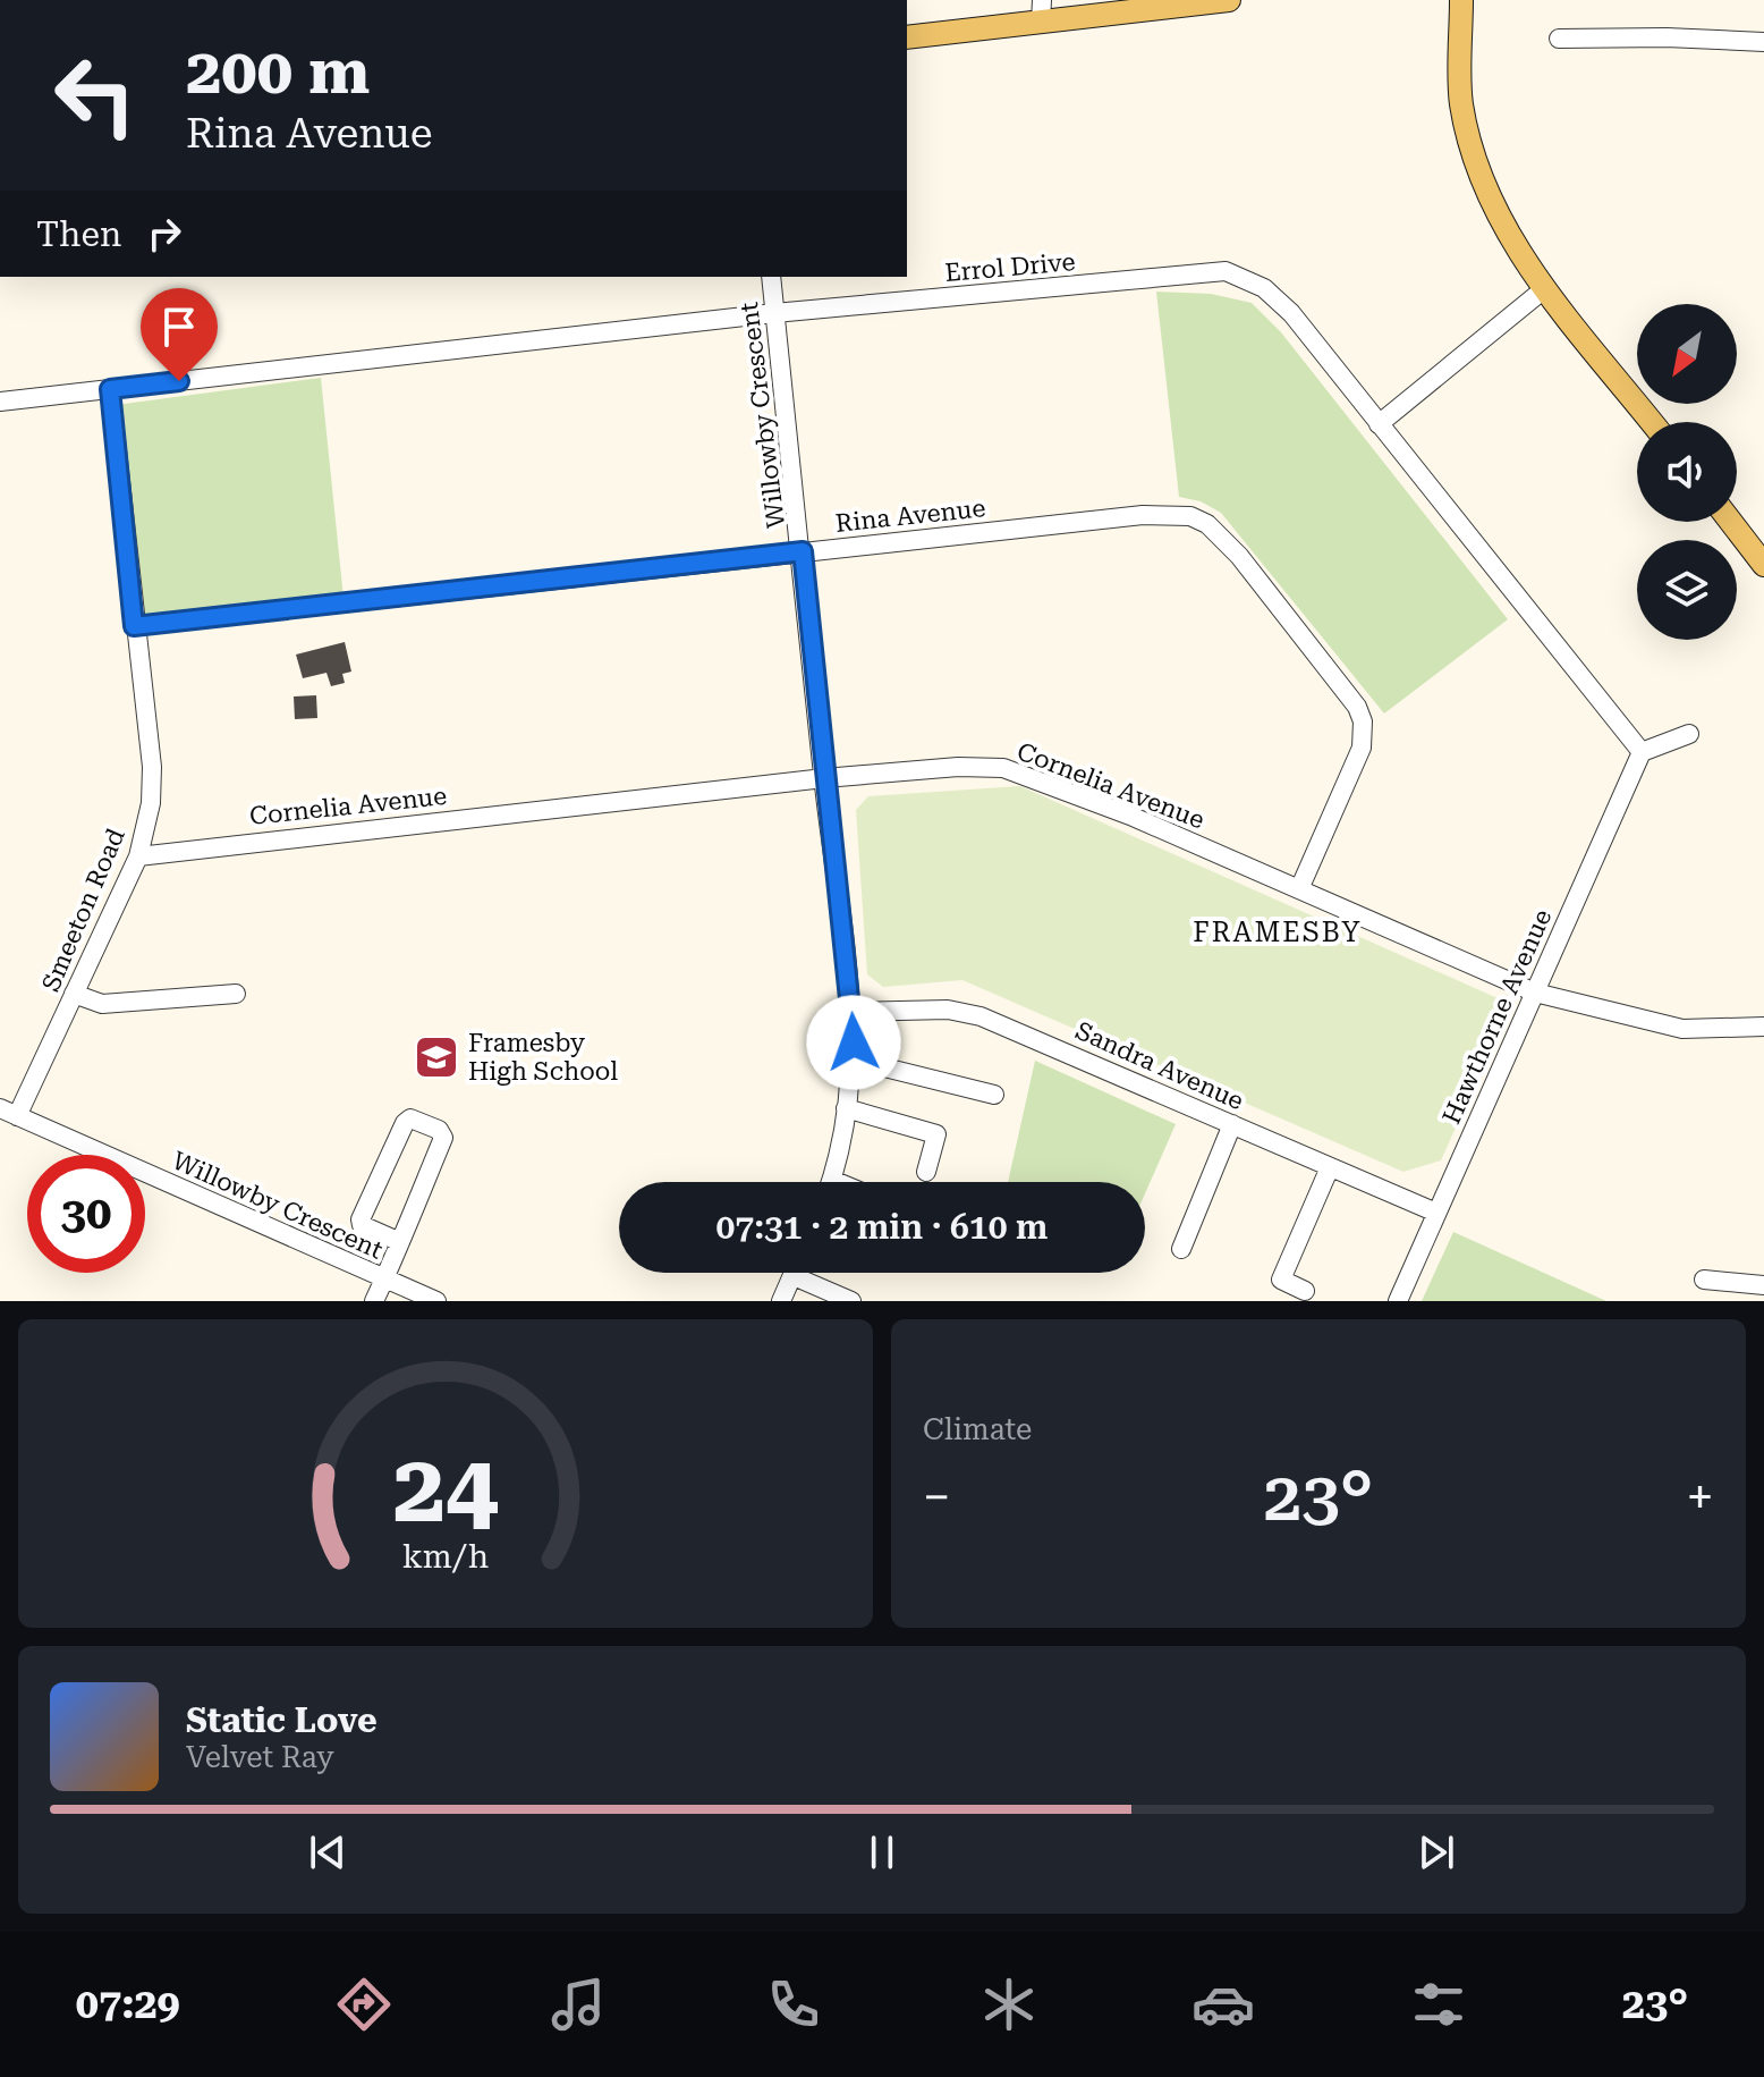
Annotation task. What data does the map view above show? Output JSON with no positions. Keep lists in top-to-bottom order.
{
  "streets": {
    "street": [
      "Errol Drive",
      "Willowby Crescent",
      "Rina Avenue",
      "Cornelia Avenue",
      "Smeeton Road",
      "Hawthorne Avenue",
      "Sandra Avenue"
    ]
  },
  "crossings": [
    ["Errol Drive", "Willowby Crescent"],
    ["Errol Drive", "Smeeton Road"],
    ["Errol Drive", "Hawthorne Avenue"],
    ["Willowby Crescent", "Rina Avenue"],
    ["Willowby Crescent", "Cornelia Avenue"],
    ["Willowby Crescent", "Smeeton Road"],
    ["Willowby Crescent", "Sandra Avenue"],
    ["Rina Avenue", "Cornelia Avenue"],
    ["Rina Avenue", "Smeeton Road"],
    ["Cornelia Avenue", "Smeeton Road"],
    ["Cornelia Avenue", "Hawthorne Avenue"],
    ["Hawthorne Avenue", "Sandra Avenue"]
  ],
  "districts": ["FRAMESBY"],
  "places": {
    "school or university": ["Framesby High School"]
  },
  "north": "bottom left",
  "page": {
    "turn": ["200 m", "Rina Avenue"],
    "then": "Then",
    "limit": "30",
    "trip": "07:31 · 2 min · 610 m",
    "tile": "Climate",
    "heat": ["−", "23°", "+"],
    "song": ["Static Love", "Velvet Ray"],
    "tabs": ["07:29", "23°"],
    "gauge": ["24", "km/h"]
  }
}
